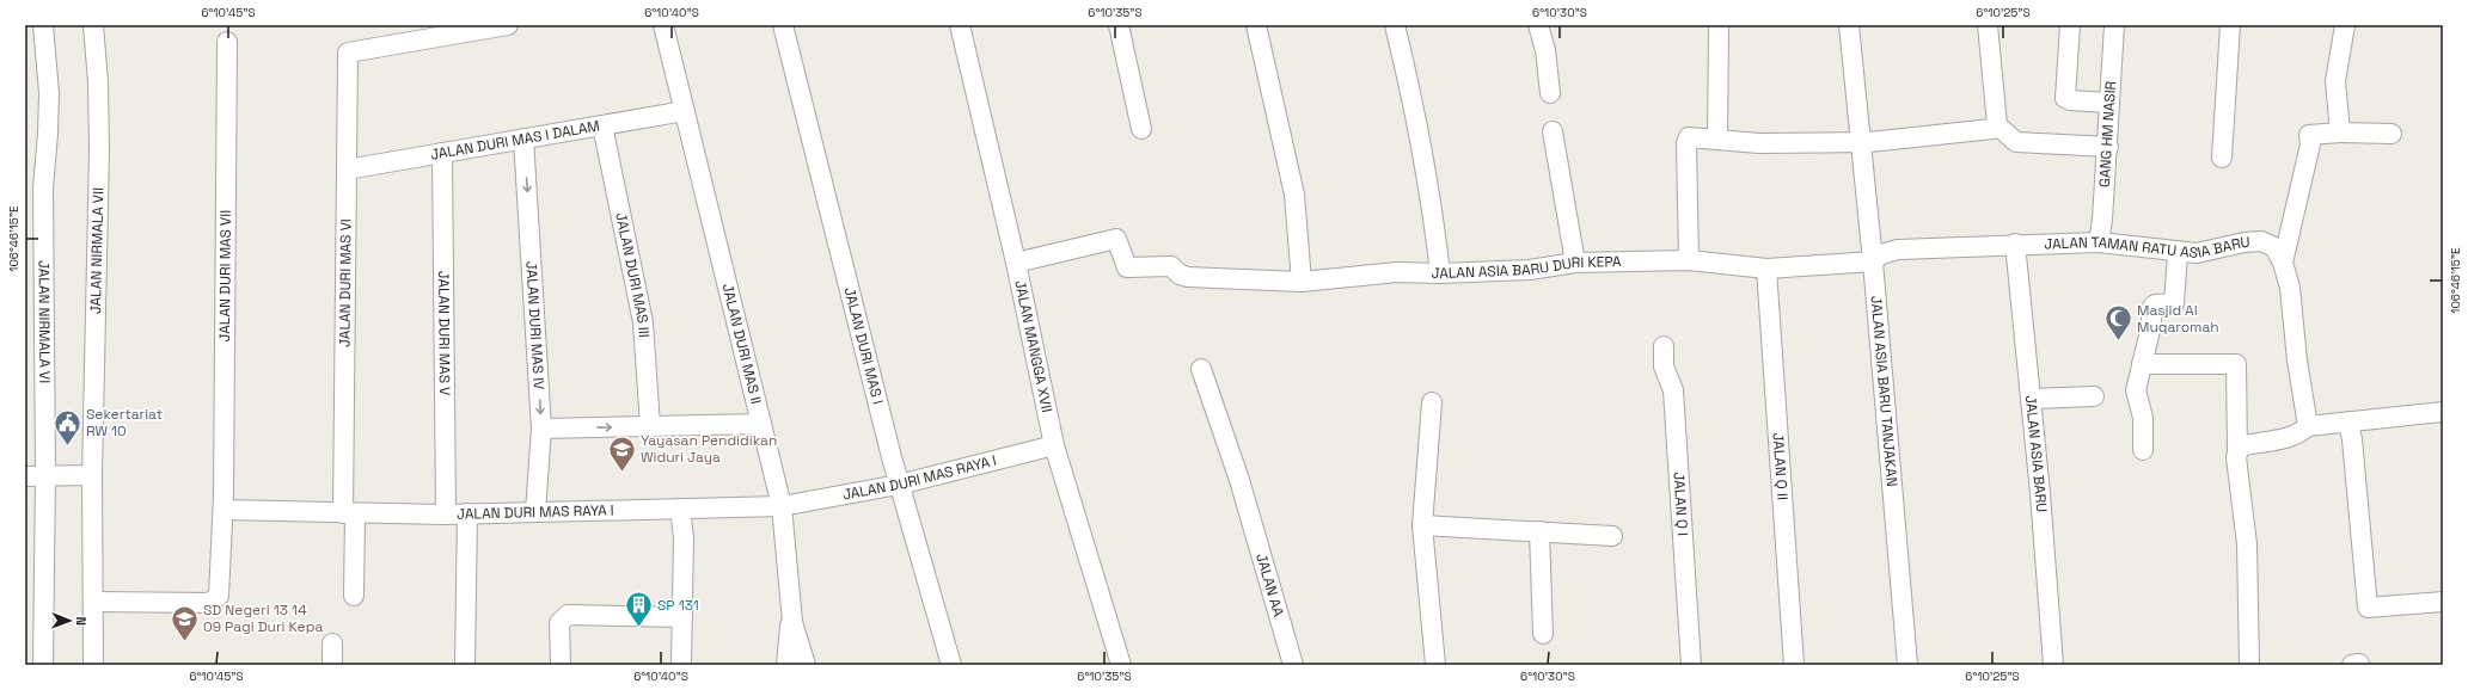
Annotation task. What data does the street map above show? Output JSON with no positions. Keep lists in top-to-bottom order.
{
  "streets": {
    "street": [
      "GANG HM NASIR",
      "JALAN DURI MAS I DALAM",
      "JALAN TAMAN RATU ASIA BARU",
      "JALAN NIRMALA VII",
      "JALAN ASIA BARU DURI KEPA",
      "JALAN DURI MAS VII",
      "JALAN DURI MAS III",
      "JALAN DURI MAS VI",
      "JALAN NIRMALA VI",
      "JALAN DURI MAS IV",
      "JALAN DURI MAS V",
      "JALAN DURI MAS II",
      "JALAN DURI MAS I",
      "JALAN MANGGA XVII",
      "JALAN ASIA BARU TANJAKAN",
      "JALAN ASIA BARU",
      "JALAN Q II",
      "JALAN DURI MAS RAYA I",
      "JALAN Q I",
      "JALAN AA"
    ]
  },
  "crossings": [
    ["GANG HM NASIR", "JALAN TAMAN RATU ASIA BARU"],
    ["JALAN DURI MAS I DALAM", "JALAN DURI MAS III"],
    ["JALAN DURI MAS I DALAM", "JALAN DURI MAS VI"],
    ["JALAN DURI MAS I DALAM", "JALAN DURI MAS IV"],
    ["JALAN DURI MAS I DALAM", "JALAN DURI MAS V"],
    ["JALAN DURI MAS I DALAM", "JALAN DURI MAS II"],
    ["JALAN TAMAN RATU ASIA BARU", "JALAN ASIA BARU"],
    ["JALAN ASIA BARU DURI KEPA", "JALAN MANGGA XVII"],
    ["JALAN ASIA BARU DURI KEPA", "JALAN ASIA BARU TANJAKAN"],
    ["JALAN ASIA BARU DURI KEPA", "JALAN Q II"],
    ["JALAN DURI MAS VII", "JALAN DURI MAS RAYA I"],
    ["JALAN DURI MAS VI", "JALAN DURI MAS RAYA I"],
    ["JALAN DURI MAS IV", "JALAN DURI MAS RAYA I"],
    ["JALAN DURI MAS V", "JALAN DURI MAS RAYA I"],
    ["JALAN DURI MAS II", "JALAN DURI MAS RAYA I"],
    ["JALAN DURI MAS I", "JALAN DURI MAS RAYA I"],
    ["JALAN MANGGA XVII", "JALAN DURI MAS RAYA I"]
  ],
  "one_way": ["JALAN DURI MAS IV"],
  "places": {
    "mosque": ["Masjid Al Muqaromah"],
    "public building": ["Sekertariat RW 10"],
    "school or university": ["Yayasan Pendidikan Widuri Jaya", "SD Negeri 13 14 09 Pagi Duri Kepa"],
    "building": ["SP 131"]
  },
  "north": "right",
  "coordinates": [
    "6°10'45\"S",
    "6°10'40\"S",
    "6°10'35\"S",
    "6°10'30\"S",
    "6°10'25\"S",
    "106°46'15\"E"
  ]
}
